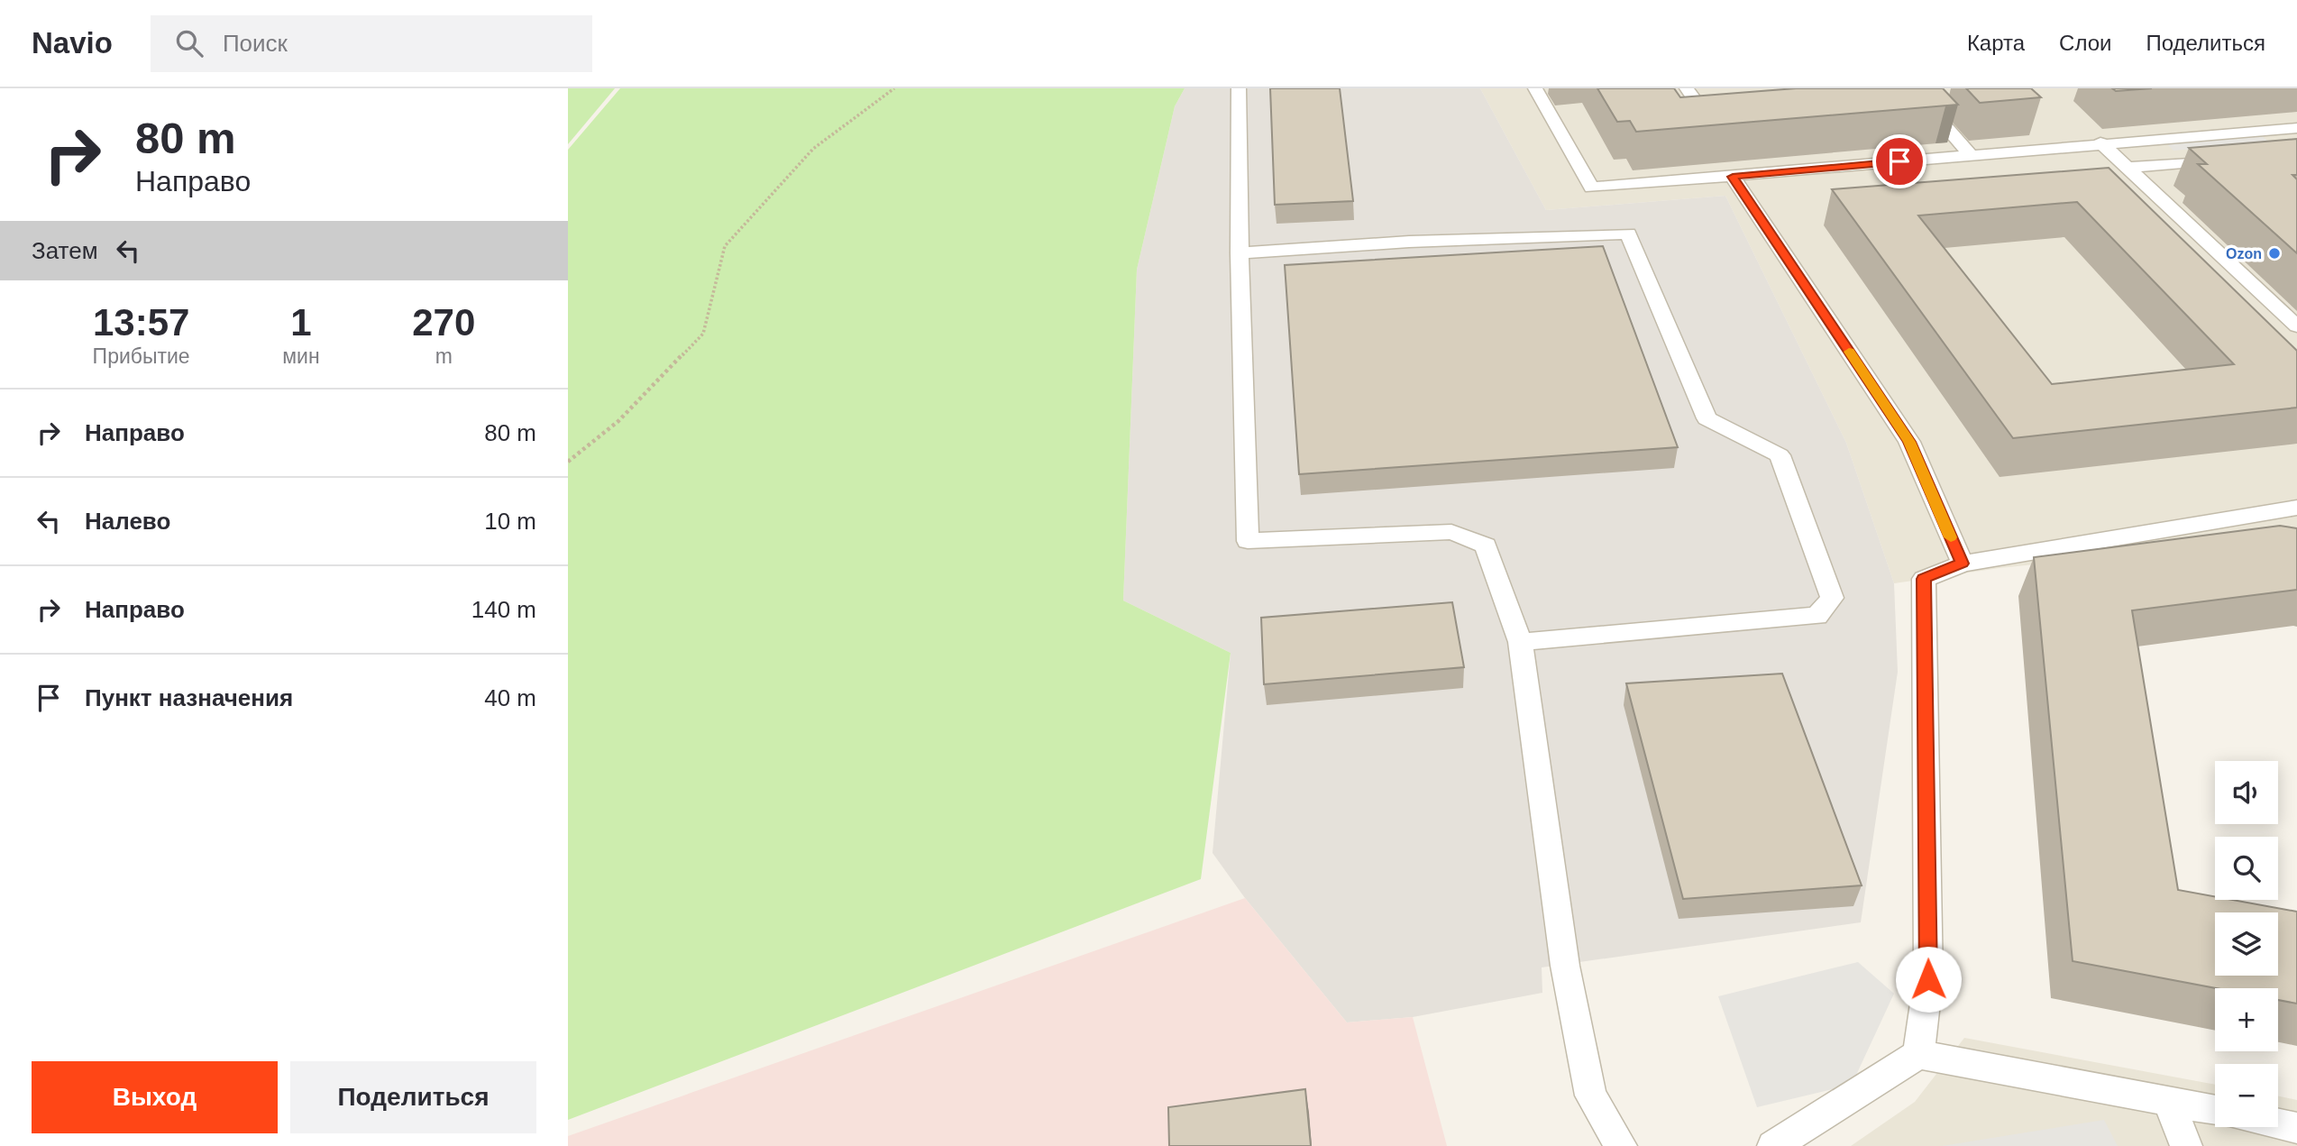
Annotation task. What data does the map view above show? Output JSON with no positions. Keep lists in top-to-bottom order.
{
  "places": ["Ozon"],
  "page": {
    "header": "Navio",
    "search": "Поиск",
    "nav": ["Карта", "Слои", "Поделиться"],
    "turn": ["80 m", "Направо"],
    "then": "Затем",
    "eta": [
      "13:57",
      "Прибытие",
      "1",
      "мин",
      "270",
      "m"
    ],
    "list": [
      {
        "name": "Направо",
        "value": "80 m"
      },
      {
        "name": "Налево",
        "value": "10 m"
      },
      {
        "name": "Направо",
        "value": "140 m"
      },
      {
        "name": "Пункт назначения",
        "value": "40 m"
      }
    ],
    "map_buttons": ["+", "−"],
    "buttons": ["Выход", "Поделиться"]
  }
}
